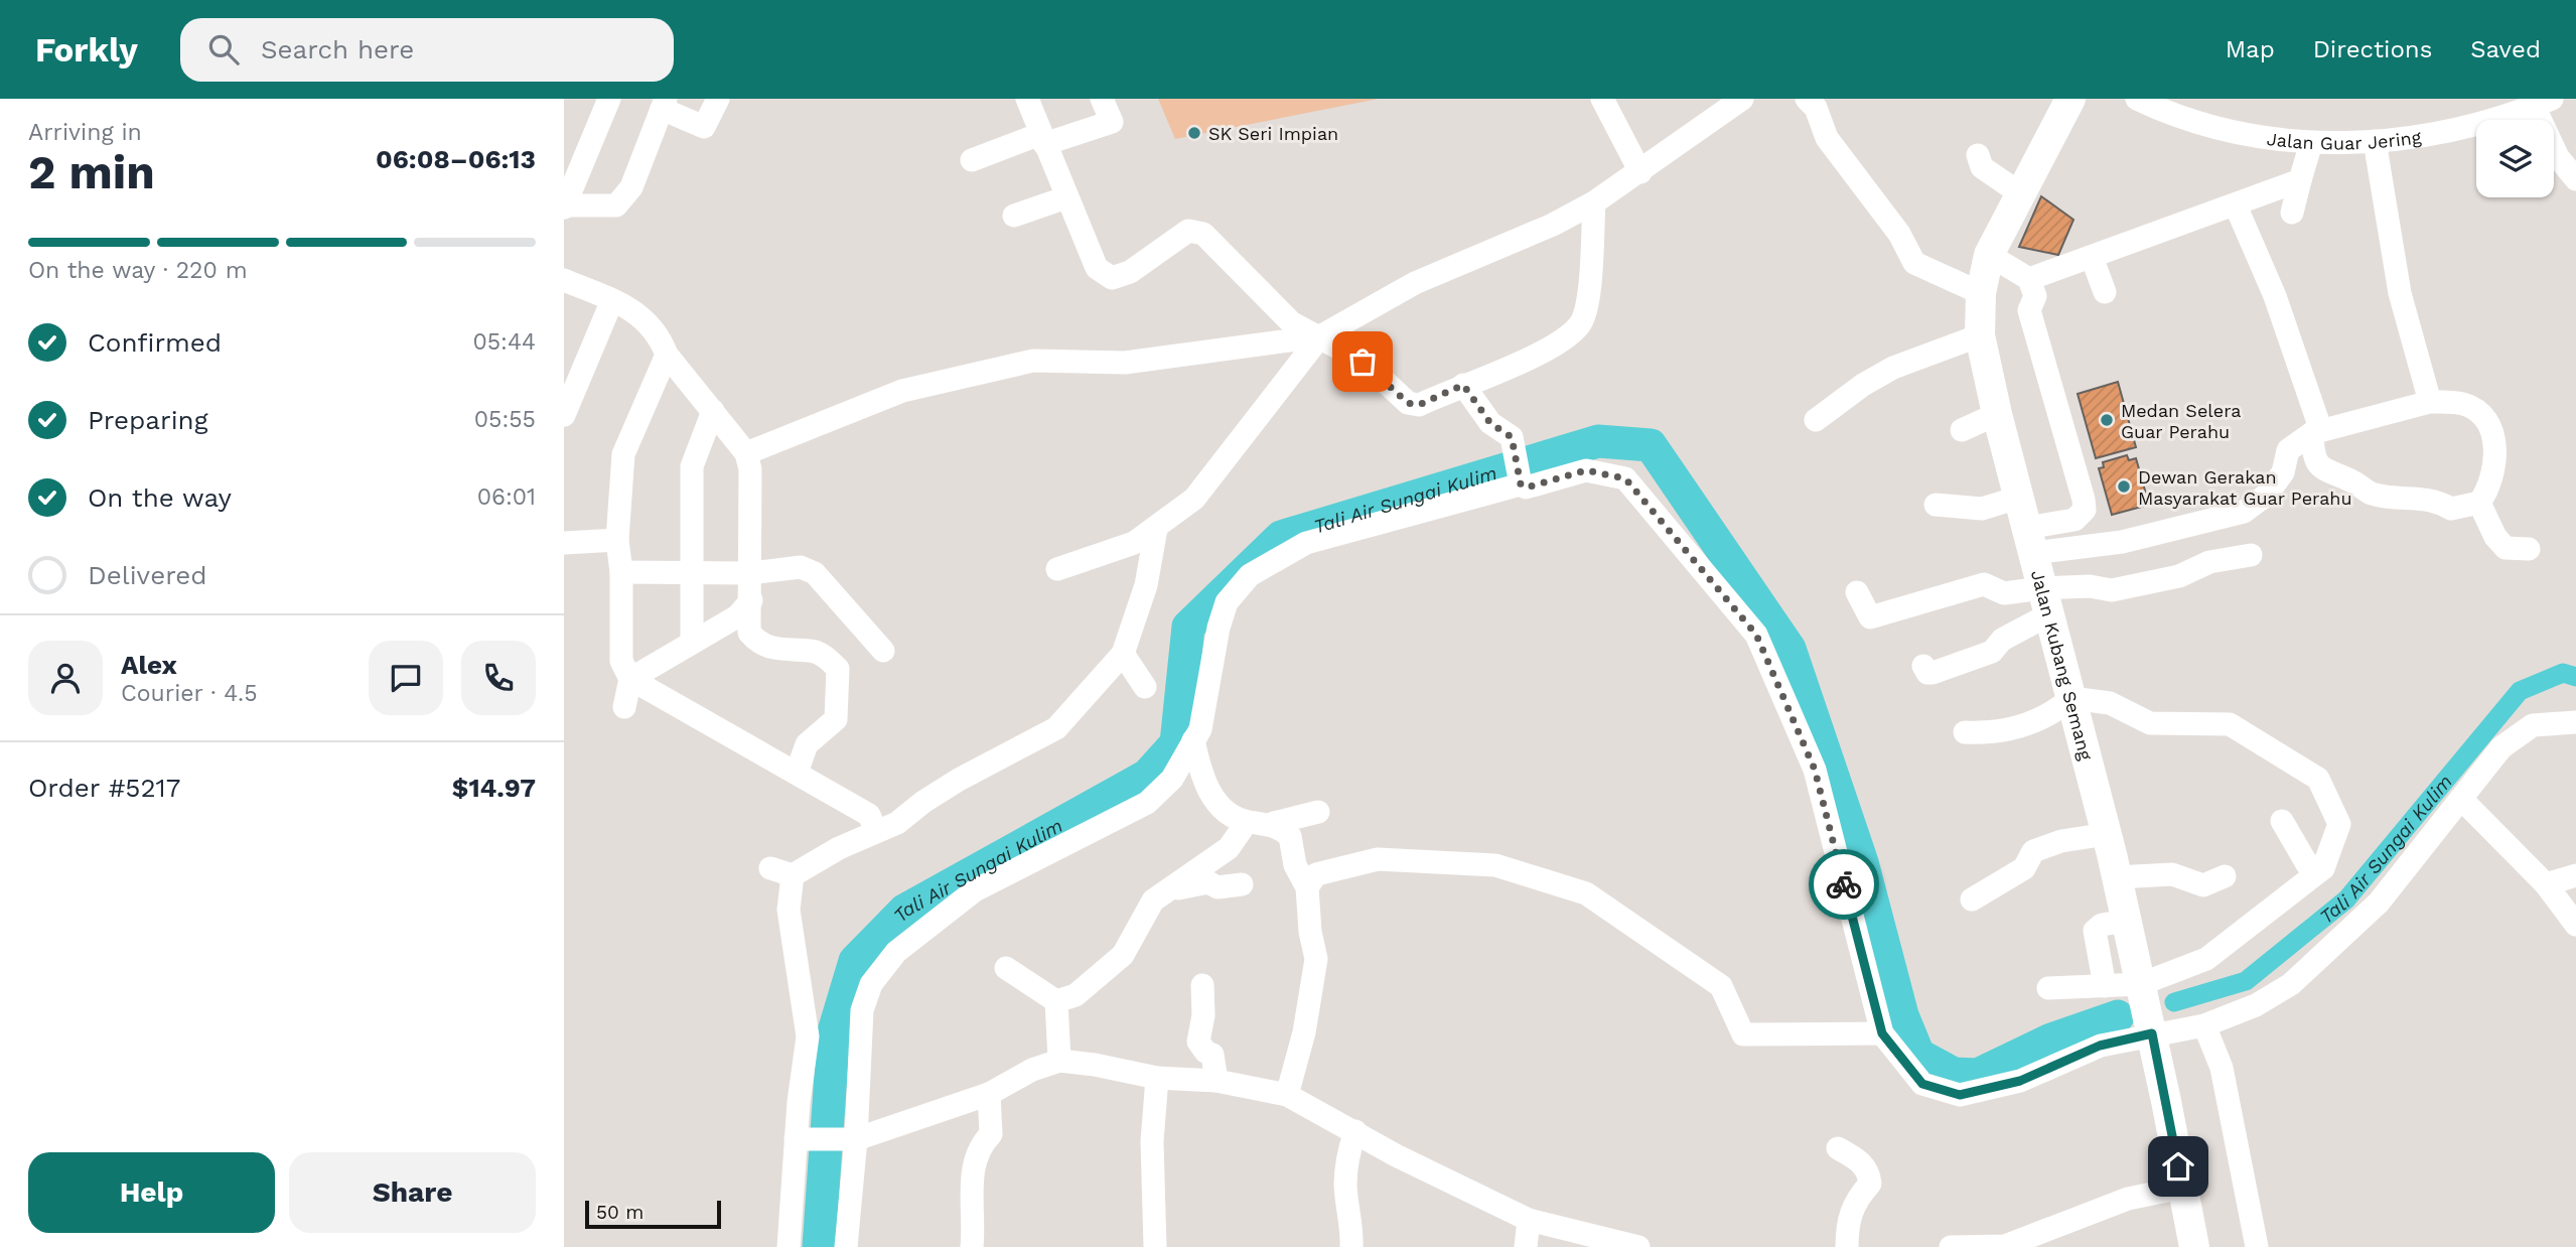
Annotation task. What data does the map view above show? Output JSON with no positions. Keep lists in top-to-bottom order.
{
  "streets": {
    "main road": ["Jalan Kubang Semang"],
    "street": ["Jalan Guar Jering"]
  },
  "water": ["Tali Air Sungai Kulim"],
  "places": ["SK Seri Impian", "Medan Selera Guar Perahu", "Dewan Gerakan Masyarakat Guar Perahu"],
  "scale_bar": "50 m",
  "page": {
    "header": "Forkly",
    "search": "Search here",
    "nav": ["Map", "Directions", "Saved"],
    "heading": ["2 min", "Arriving in", "06:08–06:13"],
    "panel": [
      "Alex",
      "Courier · 4.5",
      "Order #5217",
      "$14.97"
    ],
    "bar": "On the way · 220 m",
    "list": [
      ["Confirmed", "05:44"],
      ["Preparing", "05:55"],
      ["On the way", "06:01"],
      "Delivered"
    ],
    "buttons": ["Help", "Share"],
    "scale": "50 m"
  }
}
